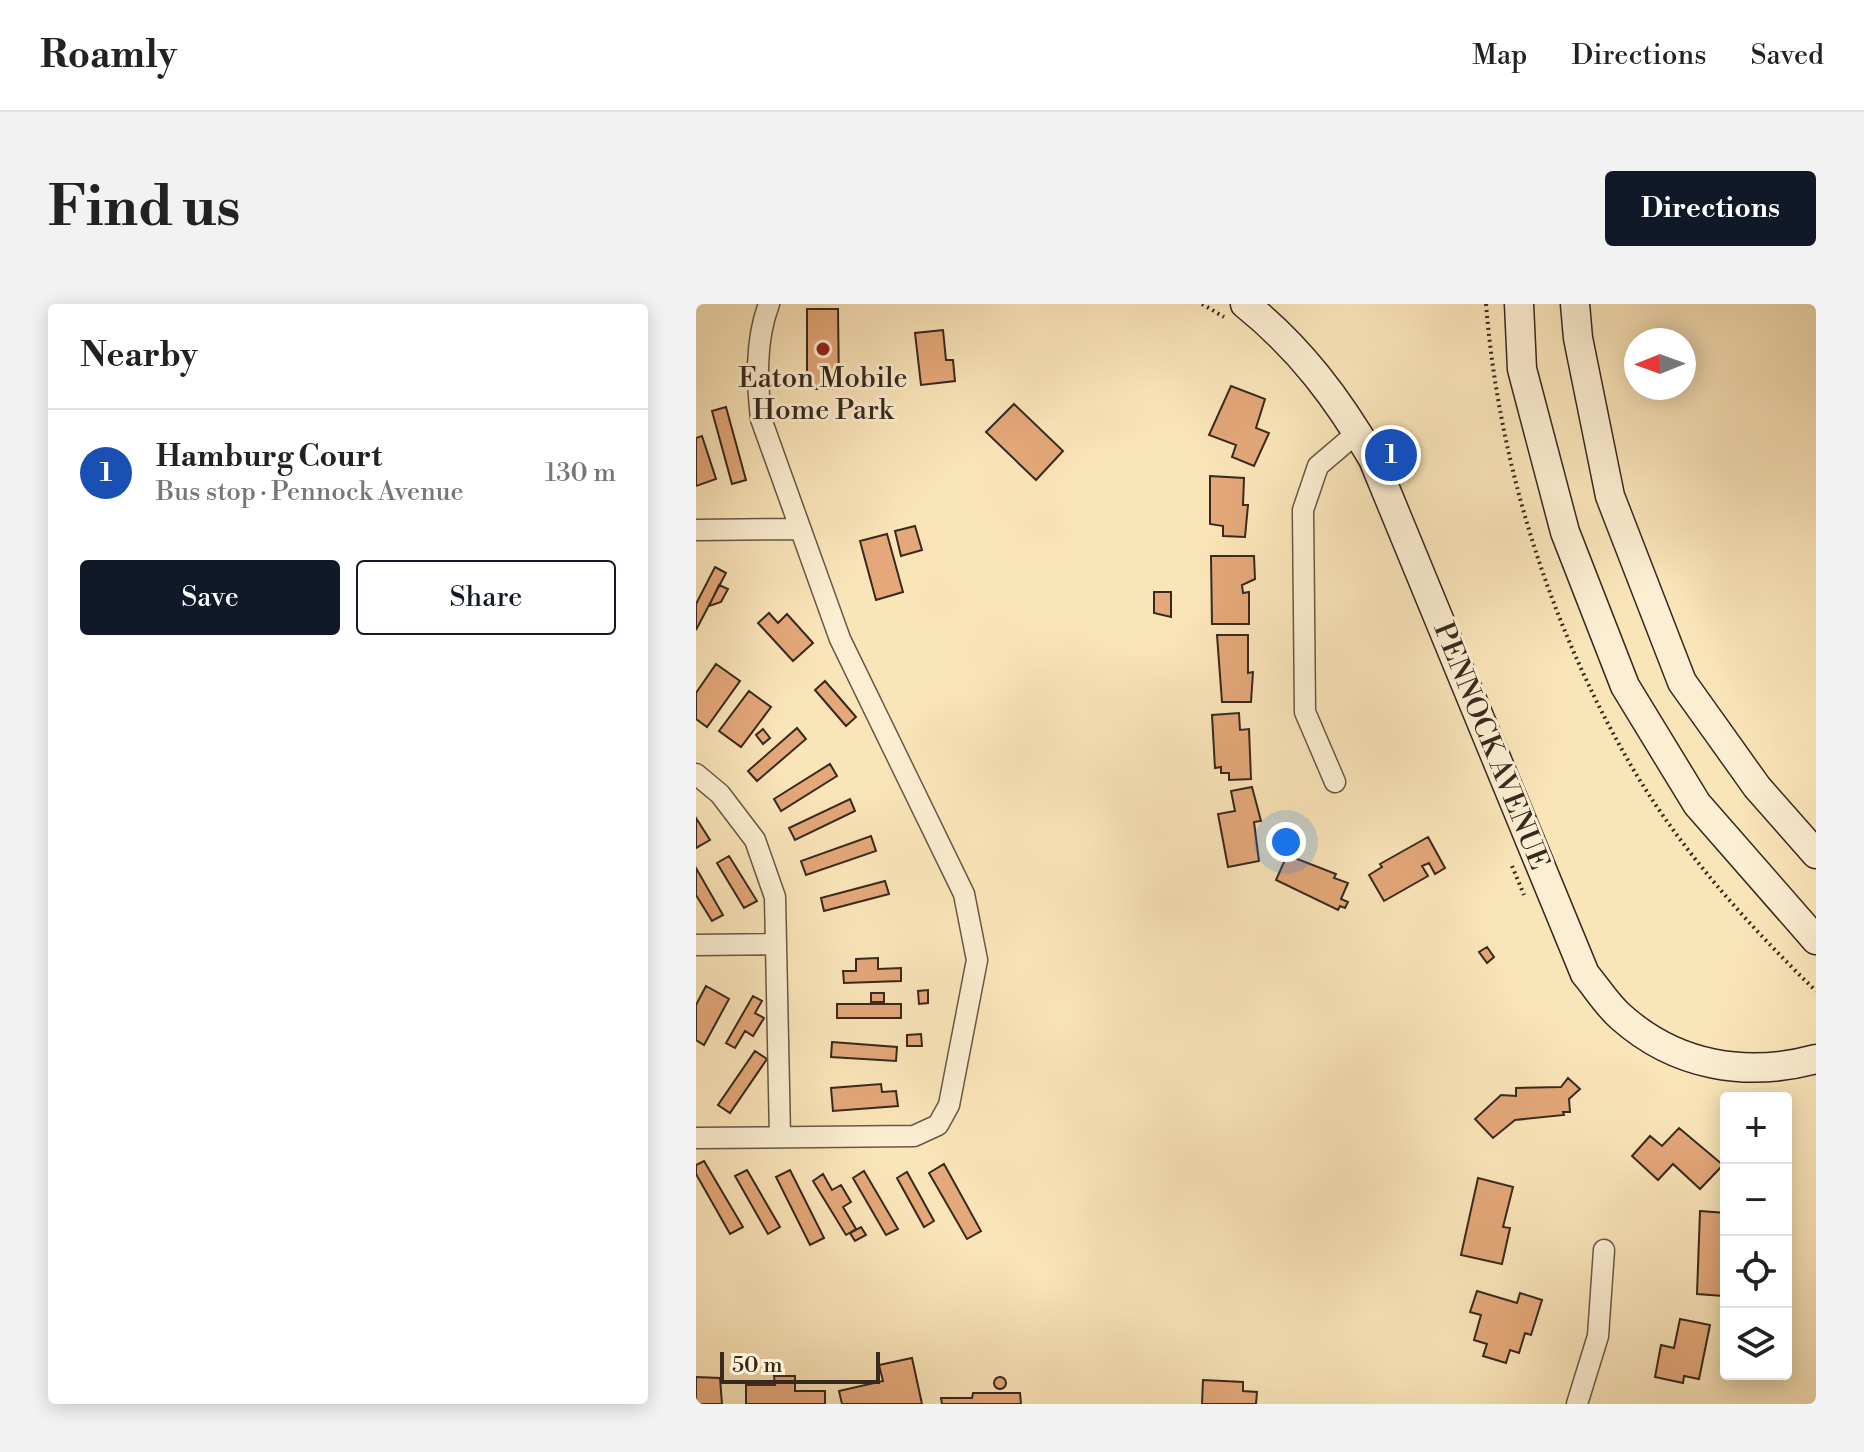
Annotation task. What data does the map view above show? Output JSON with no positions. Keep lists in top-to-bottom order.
{
  "streets": {
    "main road": ["PENNOCK AVENUE"]
  },
  "places": ["Eaton Mobile Home Park"],
  "scale_bar": "50 m",
  "north": "left",
  "page": {
    "header": "Roamly",
    "nav": ["Map", "Directions", "Saved"],
    "buttons": [
      "Directions",
      ["Save", "Share"]
    ],
    "title": "Find us",
    "heading": "Nearby",
    "list": [
      {
        "mark": "1",
        "name": "Hamburg Court",
        "note": "Bus stop · Pennock Avenue",
        "value": "130 m"
      }
    ],
    "pins": "1",
    "map_buttons": ["+", "−"],
    "scale": "50 m"
  }
}
